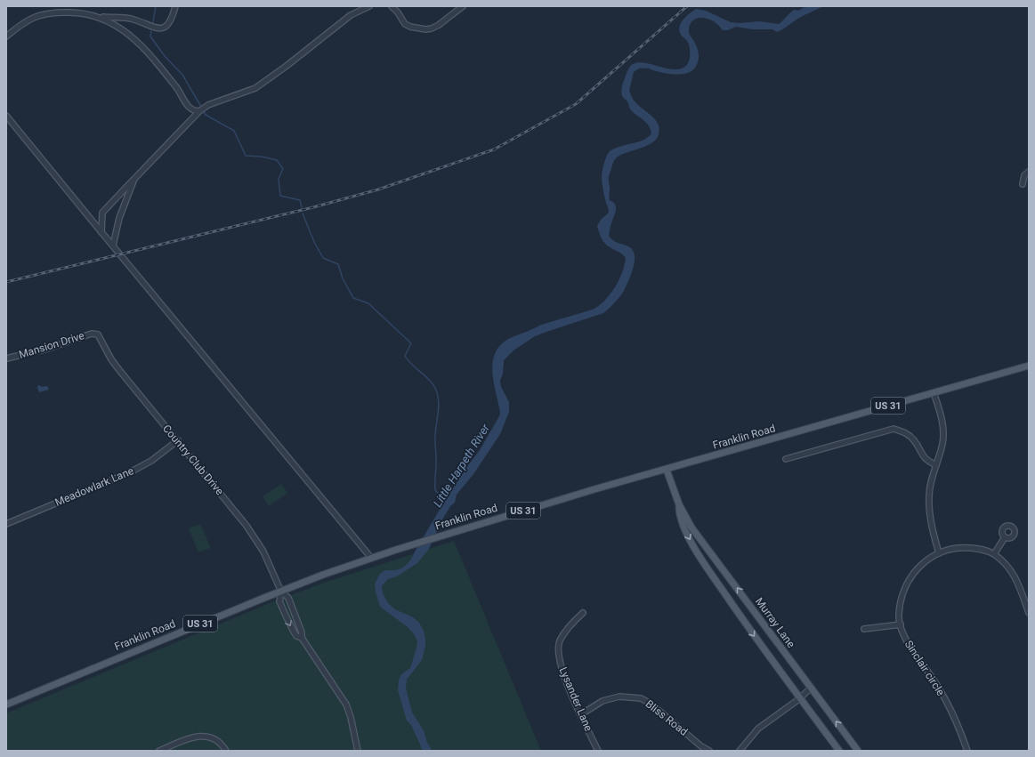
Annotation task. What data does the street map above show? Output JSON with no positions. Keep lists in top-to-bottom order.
{
  "streets": {
    "main road": ["US 31", "Franklin Road", "Murray Lane"],
    "street": [
      "Mansion Drive",
      "Country Club Drive",
      "Meadowlark Lane",
      "Sinclair circle",
      "Lysander Lane",
      "Bliss Road"
    ]
  },
  "crossings": [
    ["Mansion Drive", "Country Club Drive"],
    ["Franklin Road", "Country Club Drive"],
    ["Franklin Road", "Murray Lane"],
    ["Country Club Drive", "Meadowlark Lane"],
    ["Lysander Lane", "Bliss Road"]
  ],
  "water": ["Little Harpeth River"]
}
